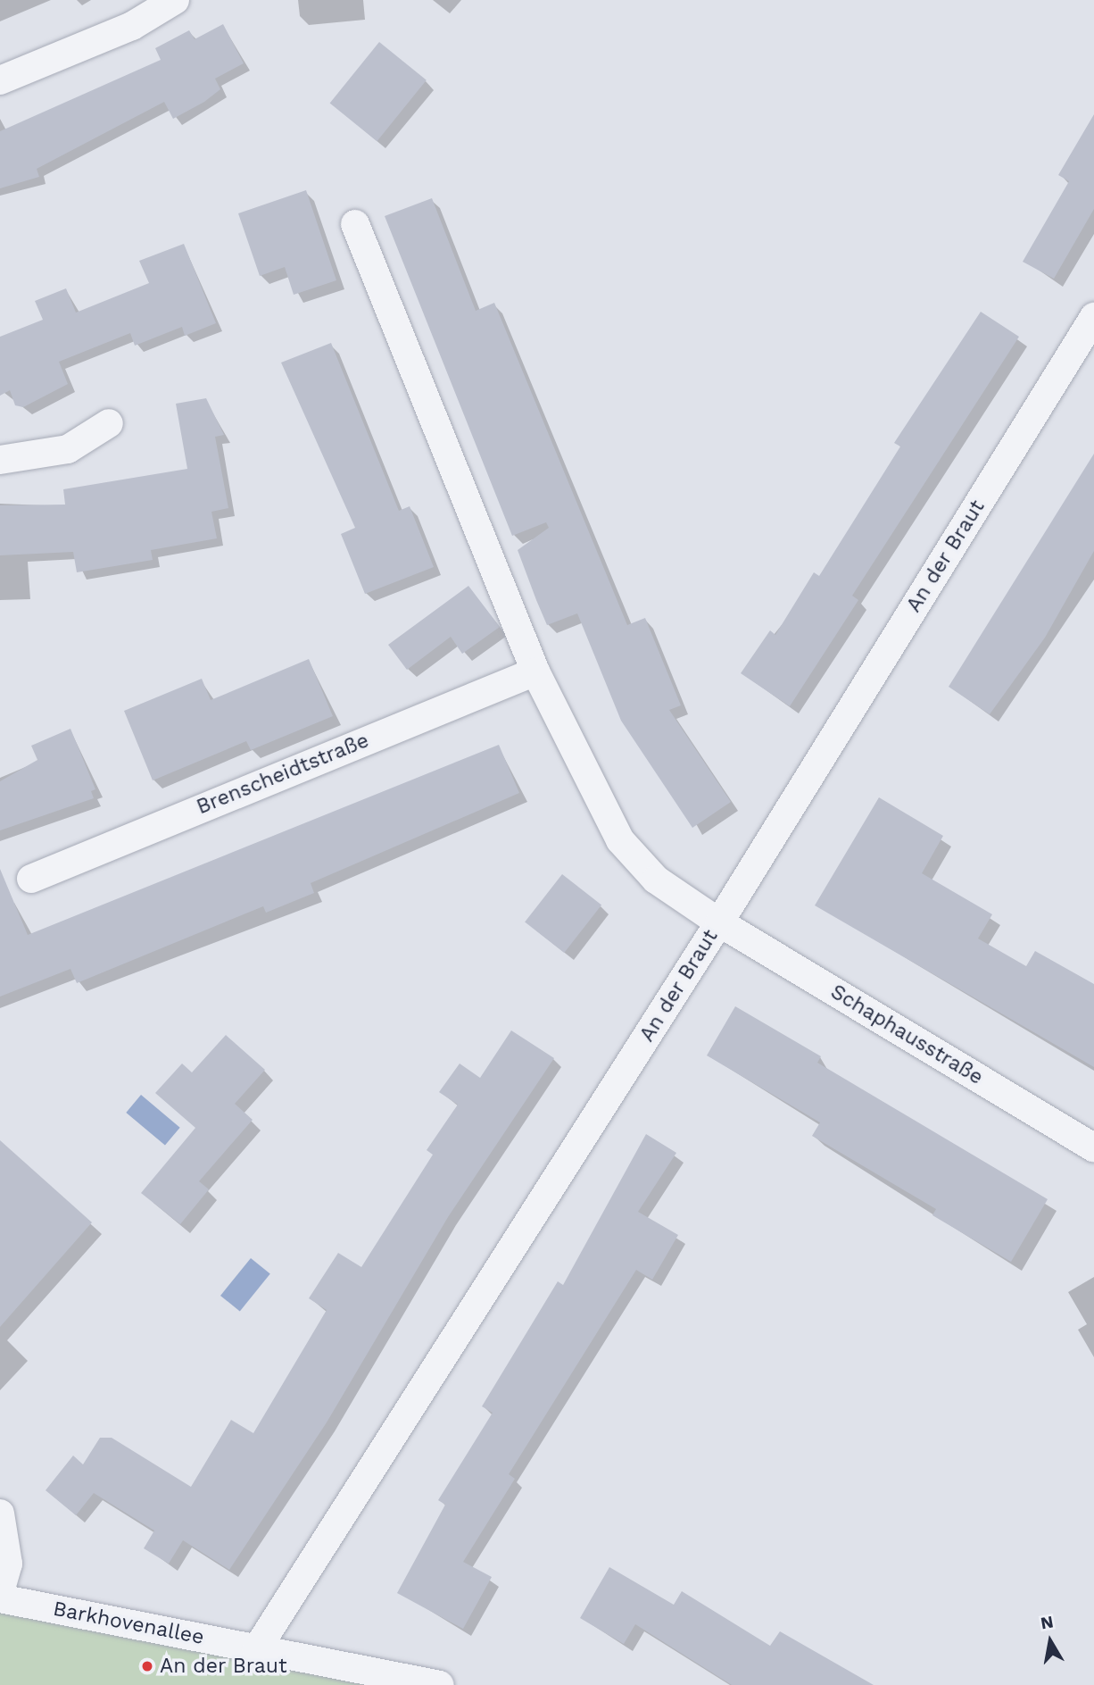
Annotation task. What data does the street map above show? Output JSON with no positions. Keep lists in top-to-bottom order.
{
  "streets": {
    "street": [
      "An der Braut",
      "Brenscheidtstraße",
      "Schaphausstraße",
      "Barkhovenallee"
    ]
  },
  "crossings": [
    ["An der Braut", "Schaphausstraße"],
    ["An der Braut", "Barkhovenallee"]
  ],
  "places": ["An der Braut"],
  "north": "top"
}
